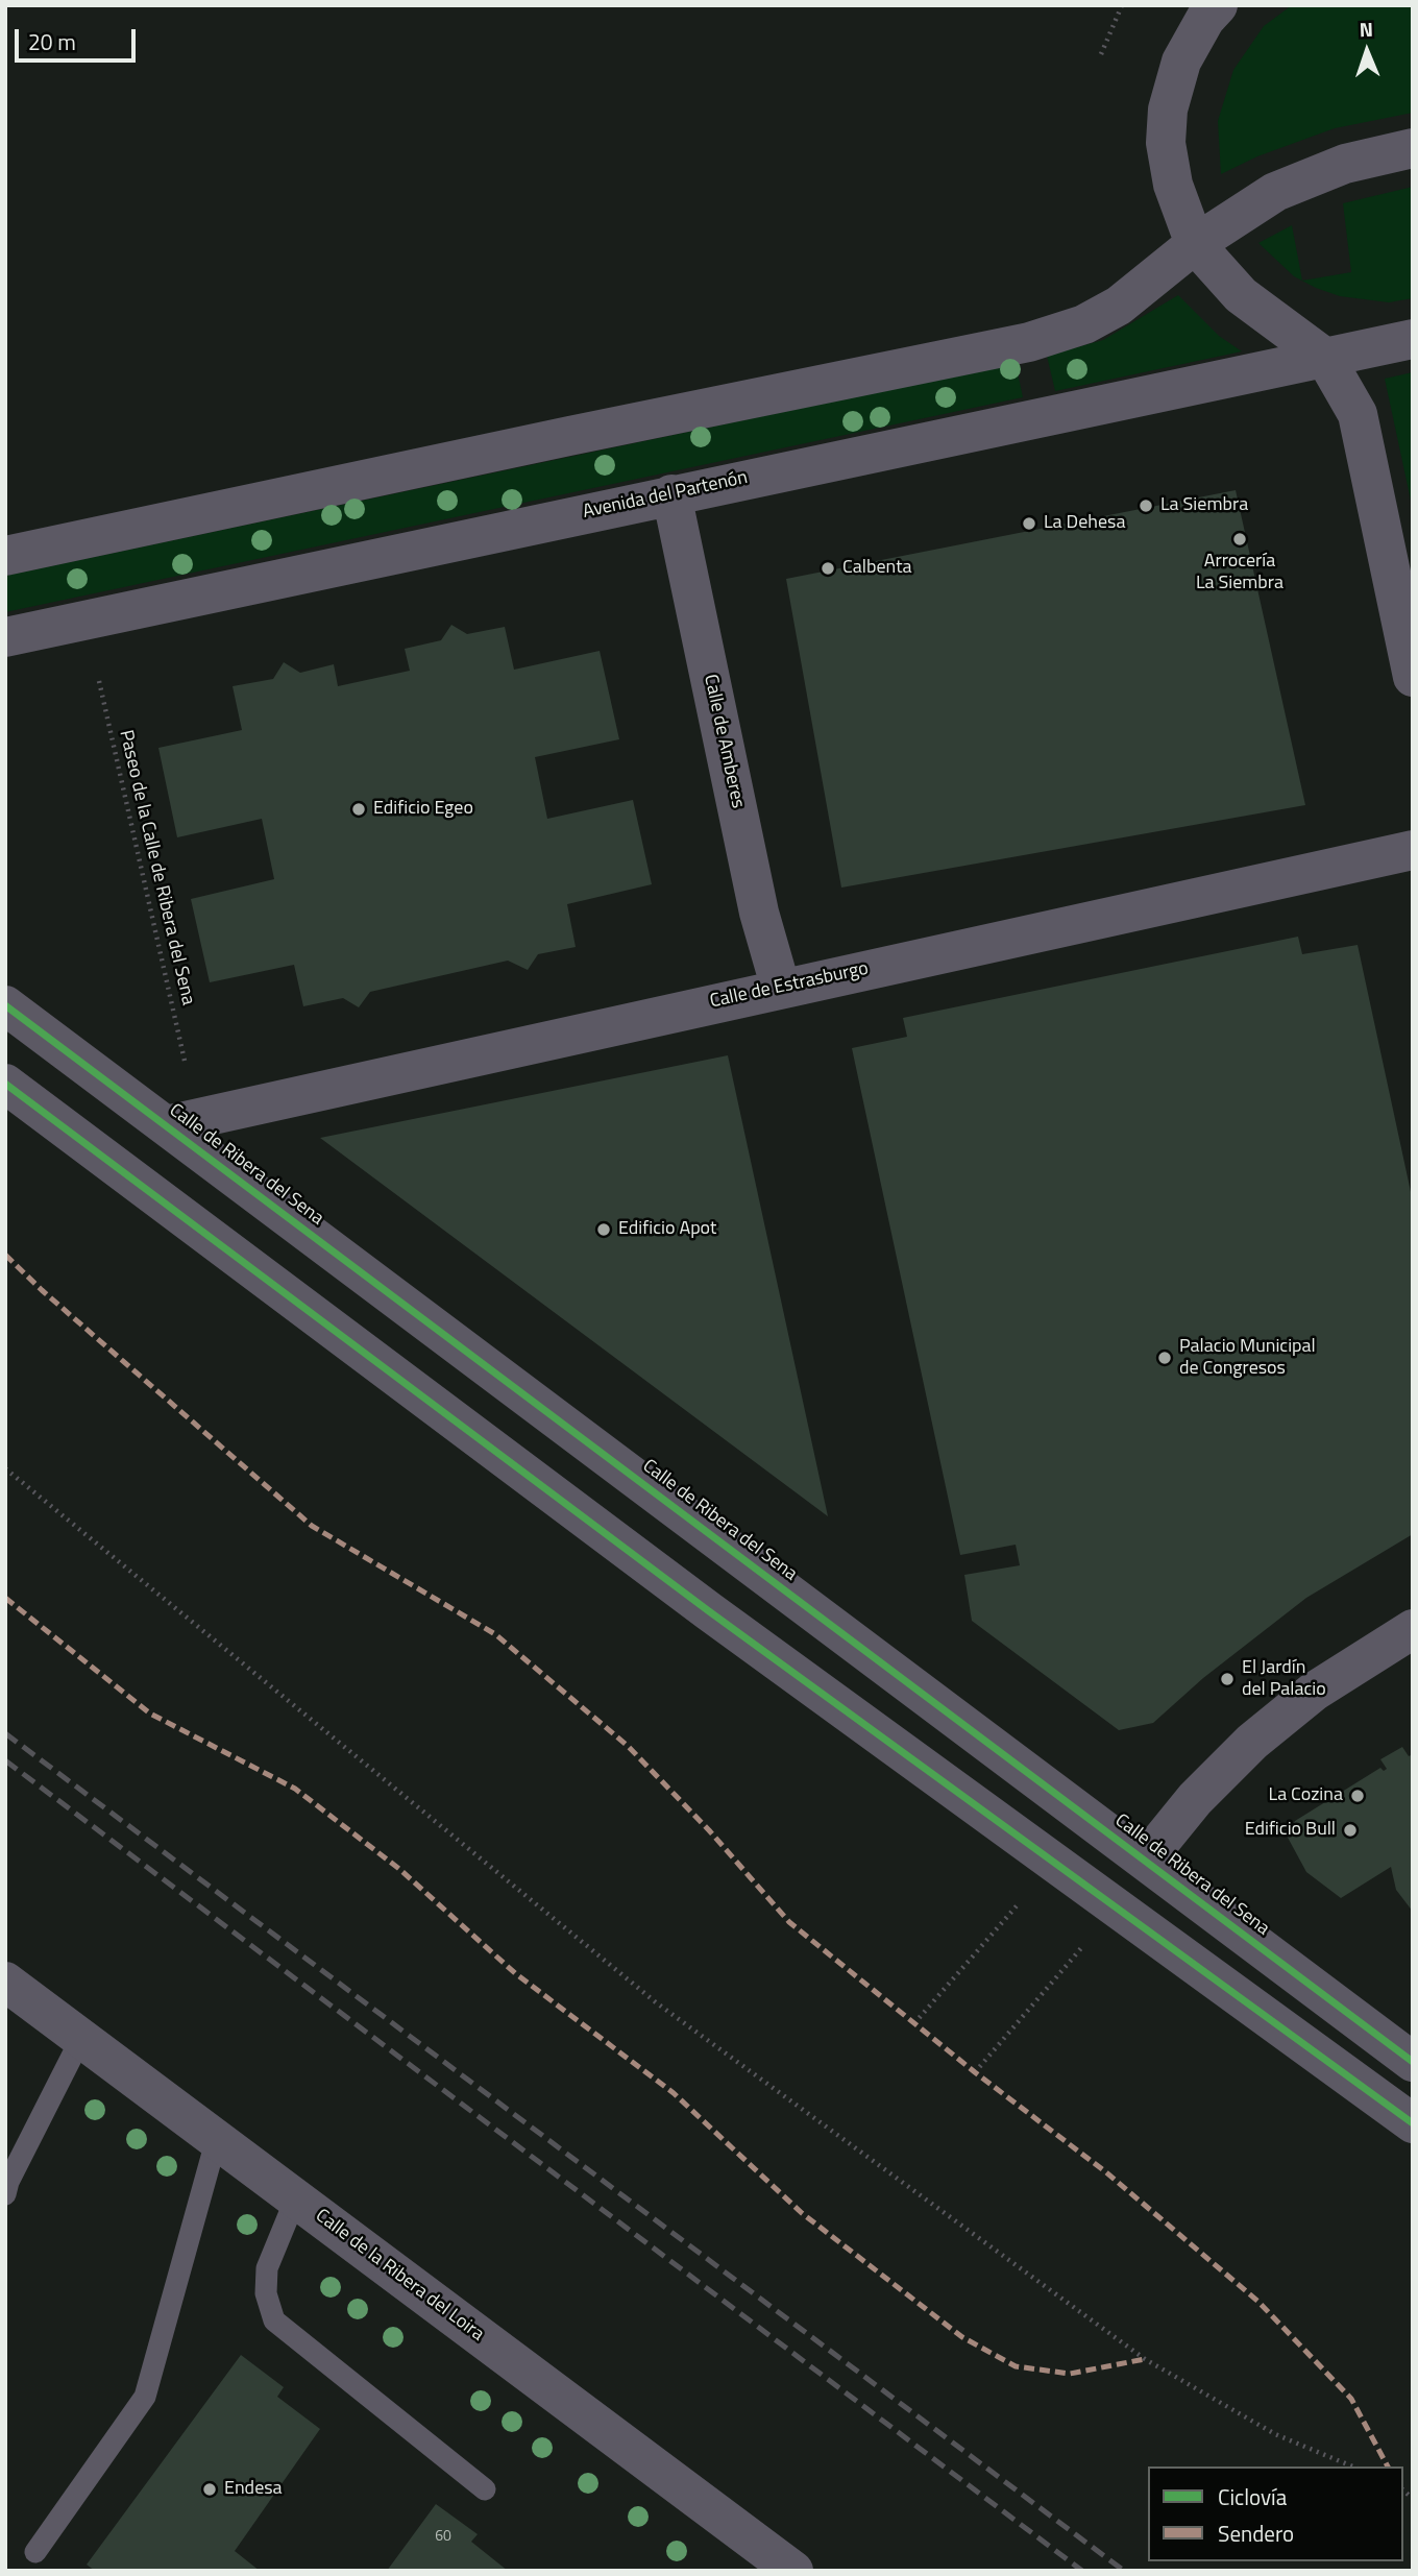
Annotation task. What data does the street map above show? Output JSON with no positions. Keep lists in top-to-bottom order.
{
  "streets": {
    "street": [
      "Avenida del Partenón",
      "Calle de Amberes",
      "Calle de Estrasburgo",
      "Calle de Ribera del Sena",
      "Calle de la Ribera del Loira"
    ],
    "path": ["Paseo de la Calle de Ribera del Sena"]
  },
  "crossings": [
    ["Avenida del Partenón", "Calle de Amberes"],
    ["Calle de Amberes", "Calle de Estrasburgo"],
    ["Calle de Estrasburgo", "Calle de Ribera del Sena"]
  ],
  "places": [
    "La Siembra",
    "La Dehesa",
    "Arrocería La Siembra",
    "Calbenta",
    "Edificio Egeo",
    "Edificio Apot",
    "Palacio Municipal de Congresos",
    "El Jardín del Palacio",
    "La Cozina",
    "Edificio Bull",
    "Endesa"
  ],
  "house_numbers": ["60"],
  "legend": ["Ciclovía", "Sendero"],
  "scale_bar": "20 m",
  "north": "top"
}
